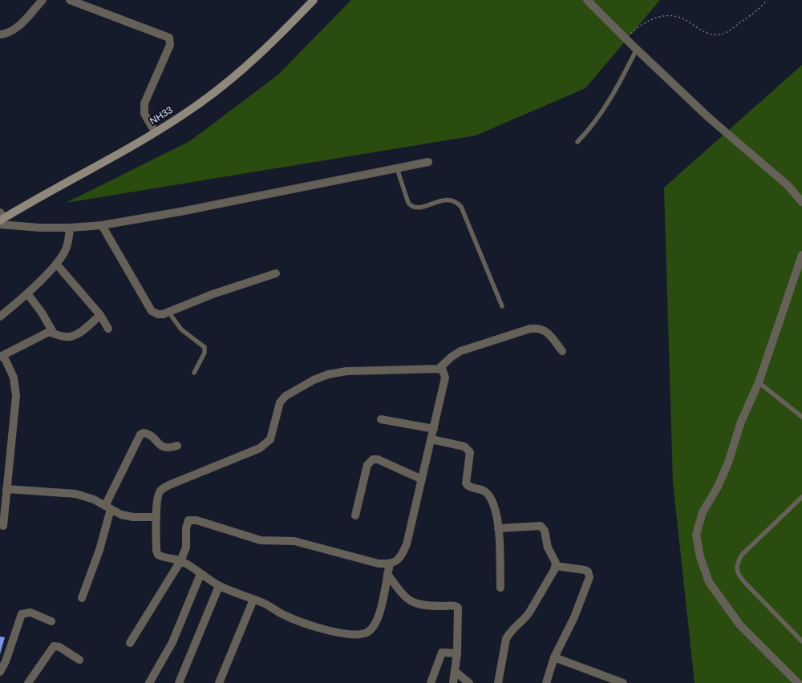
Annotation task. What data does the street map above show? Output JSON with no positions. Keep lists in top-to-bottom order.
{
  "streets": {
    "main road": ["NH33"]
  }
}
